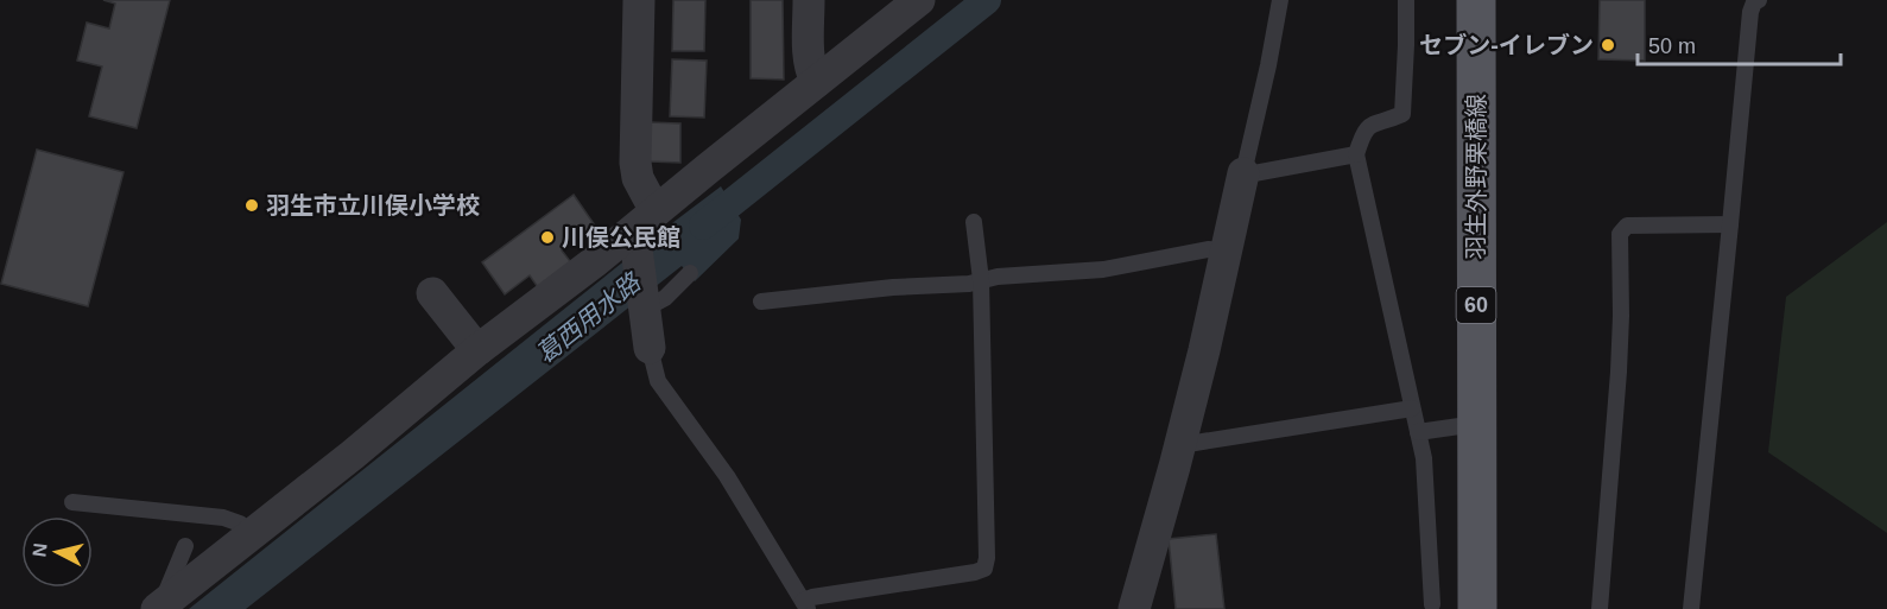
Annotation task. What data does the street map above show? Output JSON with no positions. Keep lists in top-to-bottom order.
{
  "streets": {
    "main road": ["羽生外野栗橋線", "60"]
  },
  "water": ["葛西用水路"],
  "places": ["セブン-イレブン", "羽生市立川俣小学校", "川俣公民館"],
  "scale_bar": "50 m",
  "north": "left"
}
